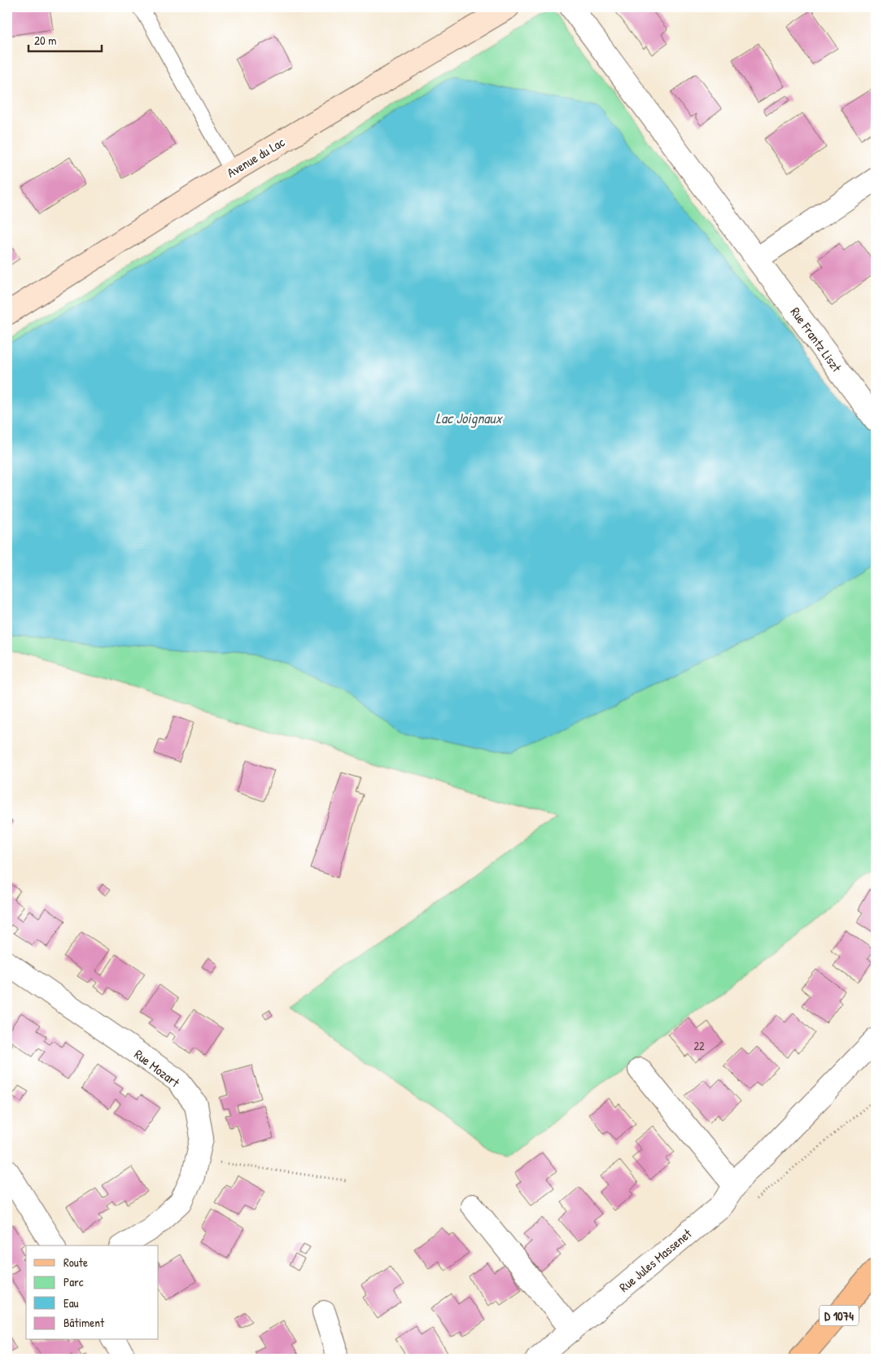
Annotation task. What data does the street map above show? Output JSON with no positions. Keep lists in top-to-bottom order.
{
  "streets": {
    "main road": ["Avenue du Lac", "D 1074"],
    "street": ["Rue Frantz Liszt", "Rue Mozart", "Rue Jules Massenet"]
  },
  "water": ["Lac Joignaux"],
  "house_numbers": ["22"],
  "legend": [
    "Route",
    "Parc",
    "Eau",
    "Bâtiment"
  ],
  "scale_bar": "20 m"
}
